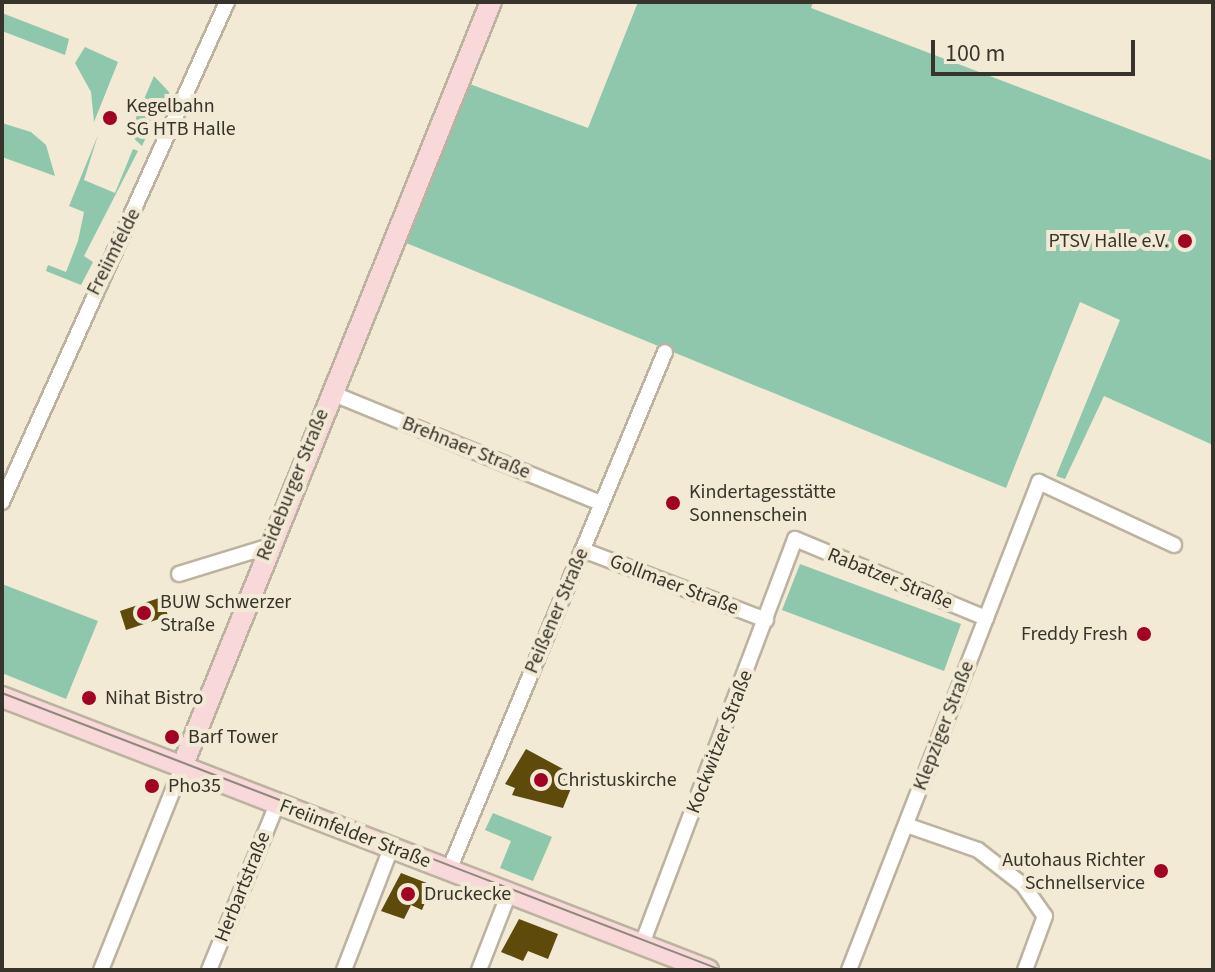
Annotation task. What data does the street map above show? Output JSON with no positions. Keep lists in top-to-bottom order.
{
  "streets": {
    "street": [
      "Freiimfelde",
      "Brehnaer Straße",
      "Reideburger Straße",
      "Rabatzer Straße",
      "Gollmaer Straße",
      "Peißener Straße",
      "Klepziger Straße",
      "Kockwitzer Straße",
      "Freiimfelder Straße",
      "Herbartstraße"
    ]
  },
  "crossings": [
    ["Brehnaer Straße", "Reideburger Straße"],
    ["Brehnaer Straße", "Peißener Straße"],
    ["Reideburger Straße", "Freiimfelder Straße"],
    ["Rabatzer Straße", "Klepziger Straße"],
    ["Rabatzer Straße", "Kockwitzer Straße"],
    ["Gollmaer Straße", "Peißener Straße"],
    ["Gollmaer Straße", "Kockwitzer Straße"],
    ["Peißener Straße", "Freiimfelder Straße"],
    ["Kockwitzer Straße", "Freiimfelder Straße"],
    ["Freiimfelder Straße", "Herbartstraße"]
  ],
  "places": [
    "Kegelbahn SG HTB Halle",
    "PTSV Halle e.V.",
    "Kindertagesstätte Sonnenschein",
    "BUW Schwerzer Straße",
    "Freddy Fresh",
    "Nihat Bistro",
    "Barf Tower",
    "Christuskirche",
    "Pho35",
    "Autohaus Richter Schnellservice",
    "Druckecke"
  ],
  "scale_bar": "100 m"
}
